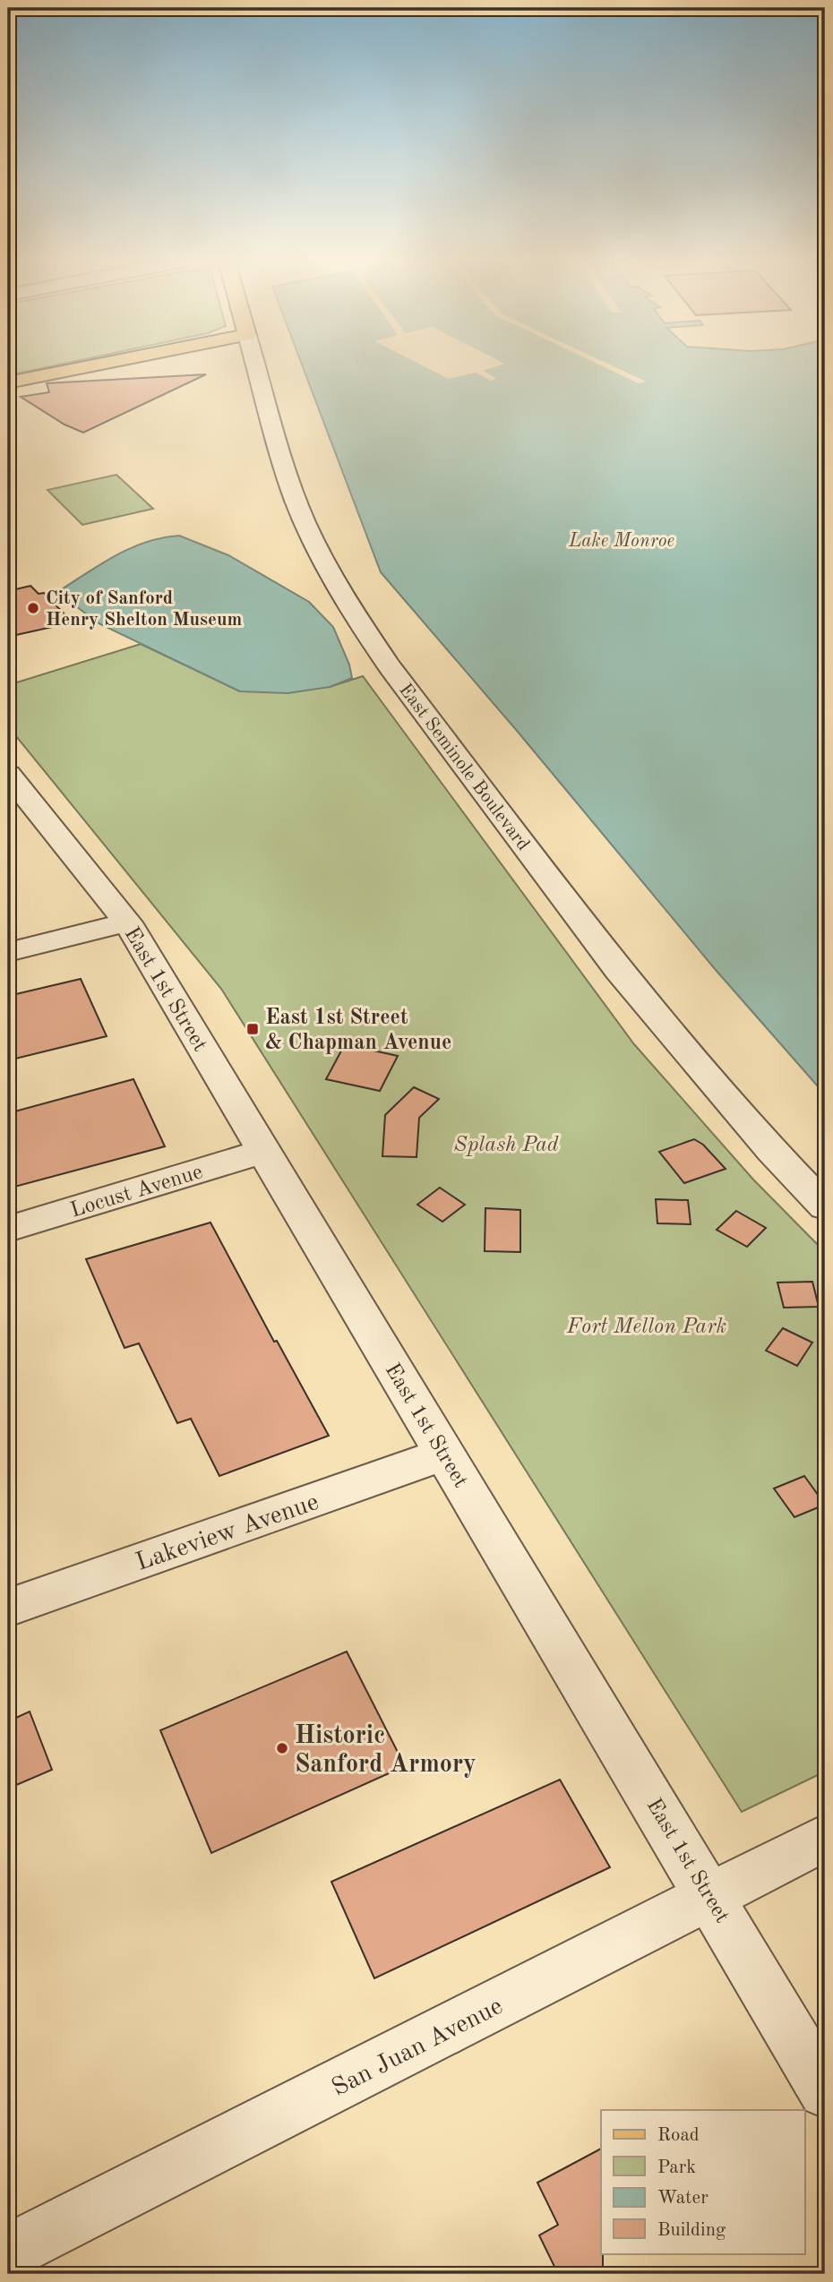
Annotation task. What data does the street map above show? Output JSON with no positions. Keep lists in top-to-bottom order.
{
  "streets": {
    "street": [
      "East Seminole Boulevard",
      "East 1st Street",
      "Locust Avenue",
      "Lakeview Avenue",
      "San Juan Avenue"
    ]
  },
  "crossings": [
    ["East 1st Street", "Locust Avenue"],
    ["East 1st Street", "Lakeview Avenue"],
    ["East 1st Street", "San Juan Avenue"]
  ],
  "water": ["Lake Monroe"],
  "parks": ["Splash Pad", "Fort Mellon Park"],
  "places": {
    "other": ["City of Sanford Henry Shelton Museum", "Historic Sanford Armory"],
    "transit": ["East 1st Street & Chapman Avenue"]
  },
  "legend": [
    "Road",
    "Park",
    "Water",
    "Building"
  ]
}
